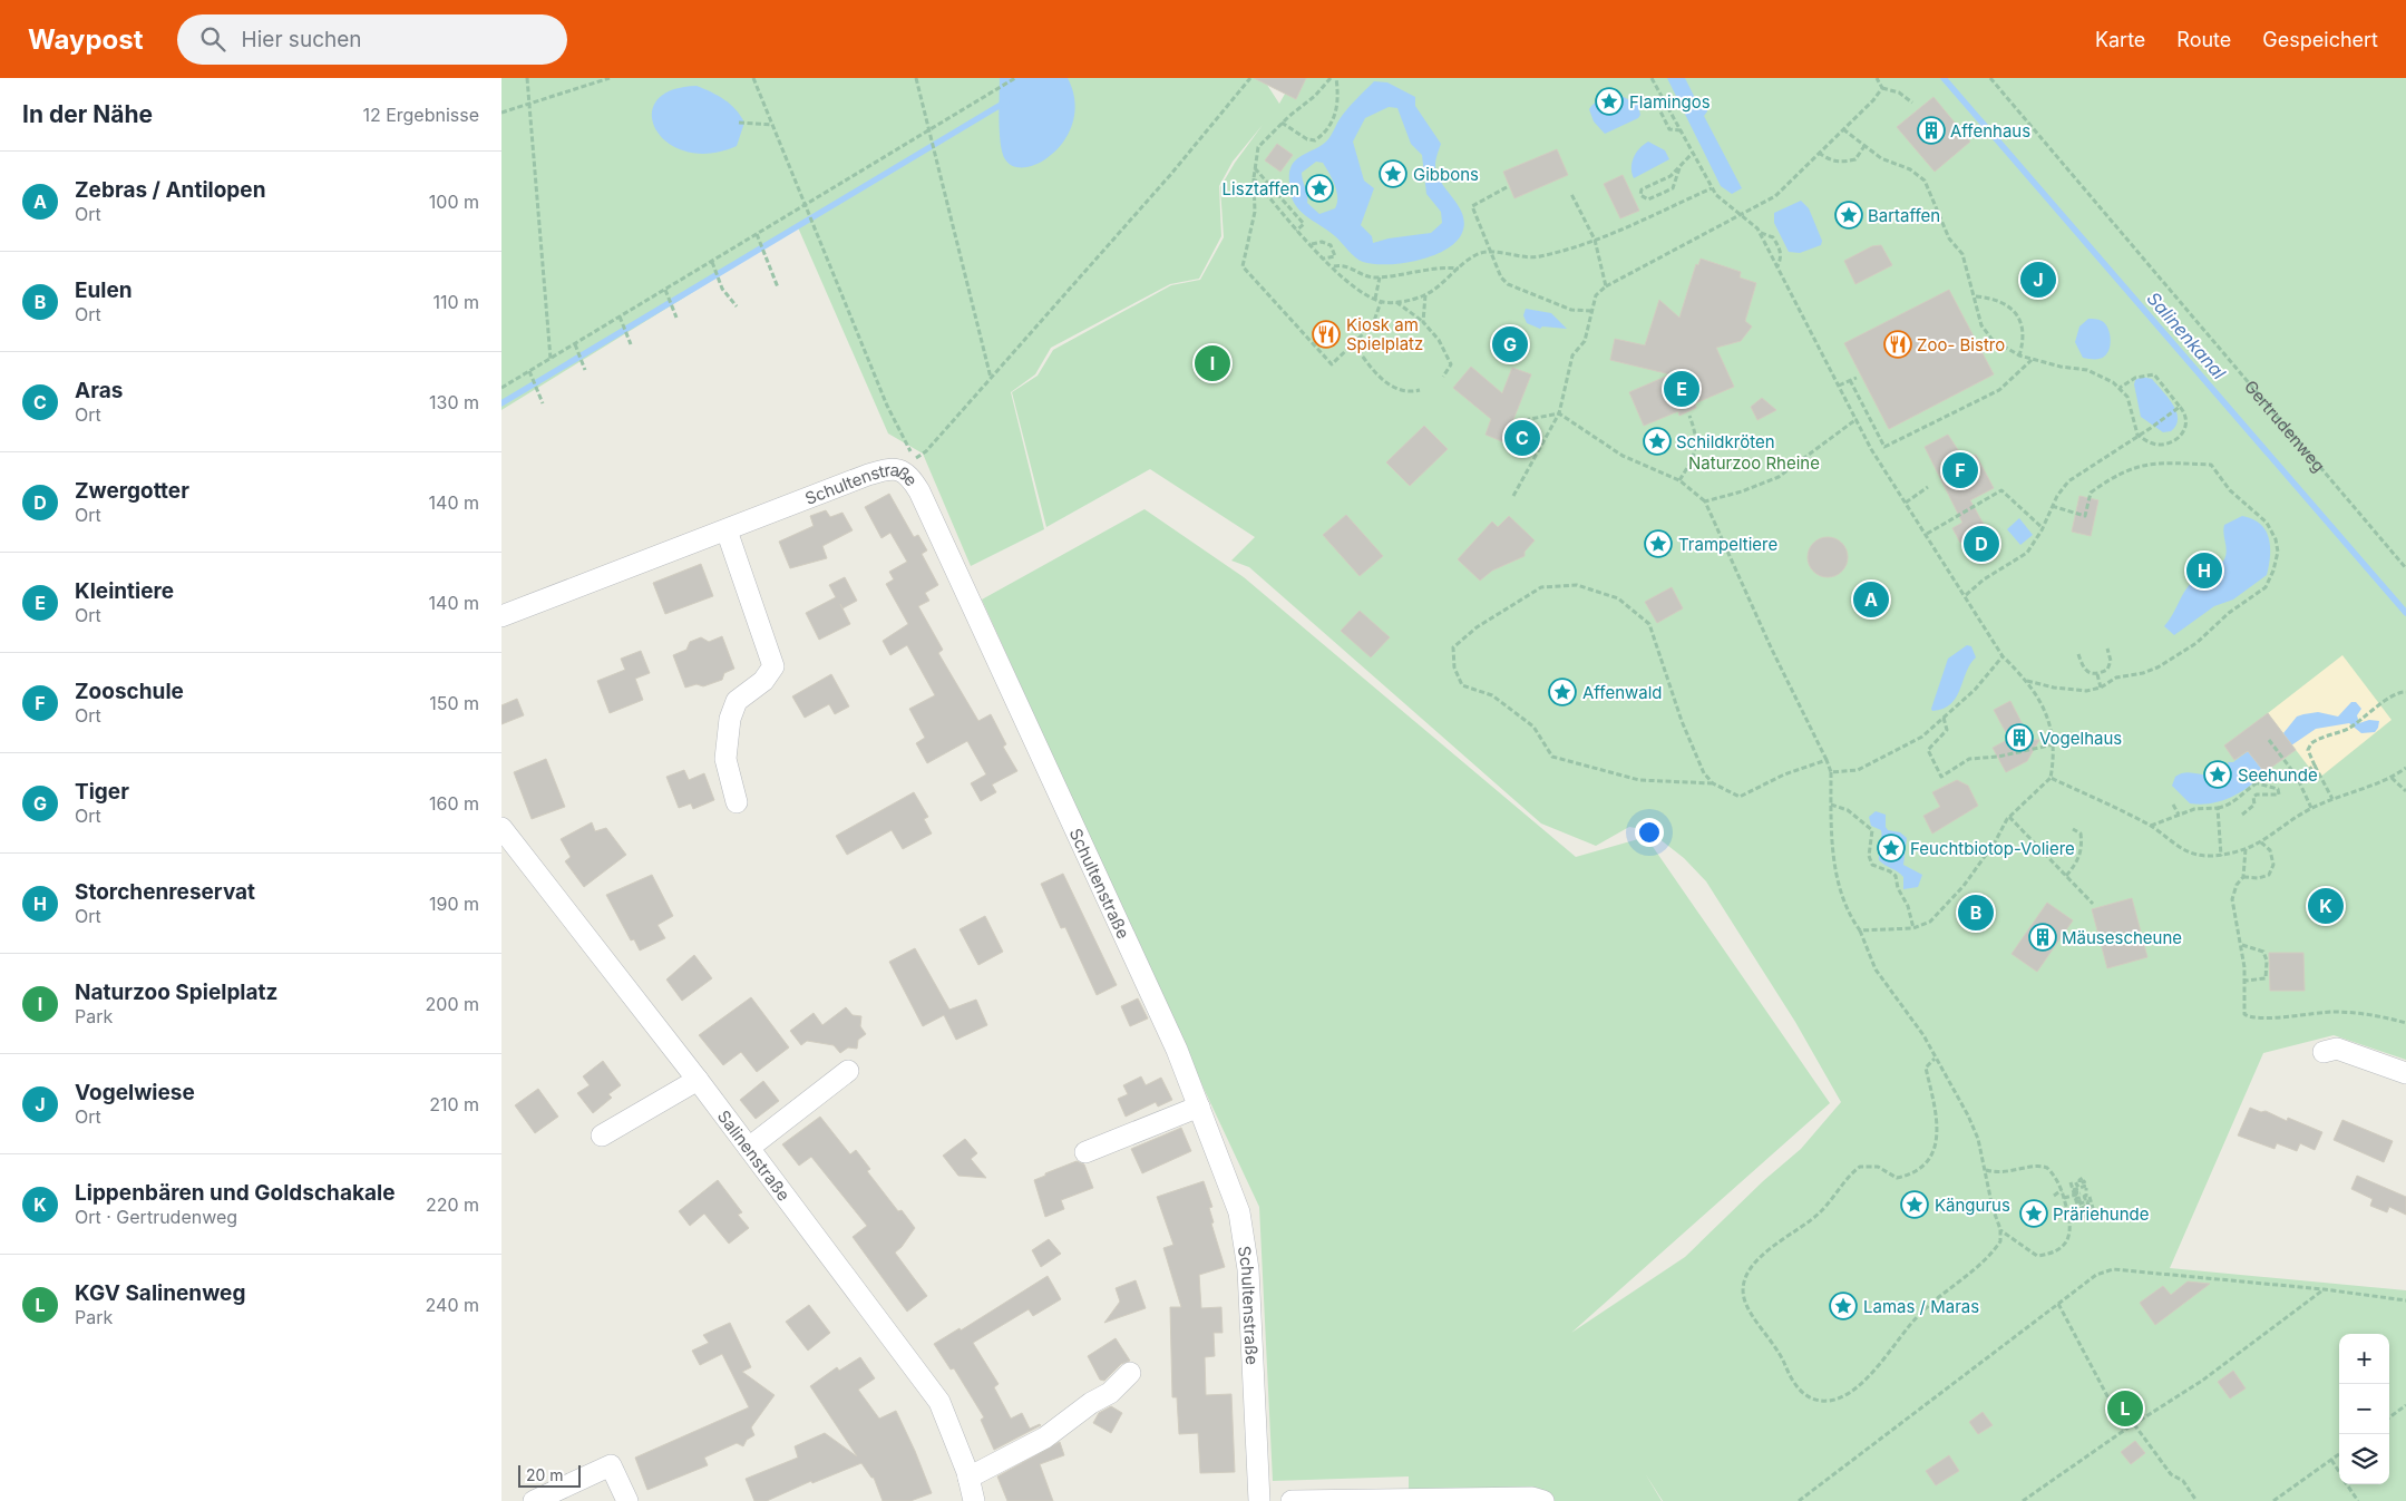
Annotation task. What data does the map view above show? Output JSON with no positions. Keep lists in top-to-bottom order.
{
  "streets": {
    "street": ["Schultenstraße", "Salinenstraße"],
    "path": ["Gertrudenweg"]
  },
  "water": ["Salinenkanal"],
  "parks": ["Naturzoo Rheine"],
  "places": {
    "place": [
      "Flamingos",
      "Gibbons",
      "Lisztaffen",
      "Bartaffen",
      "Schildkröten",
      "Trampeltiere",
      "Affenwald",
      "Seehunde",
      "Feuchtbiotop-Voliere",
      "Kängurus",
      "Präriehunde",
      "Lamas / Maras"
    ],
    "building": ["Affenhaus", "Vogelhaus", "Mäusescheune"],
    "restaurant": ["Kiosk am Spielplatz", "Zoo- Bistro"]
  },
  "scale_bar": "20 m",
  "page": {
    "header": "Waypost",
    "search": "Hier suchen",
    "nav": ["Karte", "Route", "Gespeichert"],
    "heading": ["In der Nähe", "12 Ergebnisse"],
    "list": [
      {
        "mark": "A",
        "name": "Zebras / Antilopen",
        "note": "Ort",
        "value": "100 m"
      },
      {
        "mark": "B",
        "name": "Eulen",
        "note": "Ort",
        "value": "110 m"
      },
      {
        "mark": "C",
        "name": "Aras",
        "note": "Ort",
        "value": "130 m"
      },
      {
        "mark": "D",
        "name": "Zwergotter",
        "note": "Ort",
        "value": "140 m"
      },
      {
        "mark": "E",
        "name": "Kleintiere",
        "note": "Ort",
        "value": "140 m"
      },
      {
        "mark": "F",
        "name": "Zooschule",
        "note": "Ort",
        "value": "150 m"
      },
      {
        "mark": "G",
        "name": "Tiger",
        "note": "Ort",
        "value": "160 m"
      },
      {
        "mark": "H",
        "name": "Storchenreservat",
        "note": "Ort",
        "value": "190 m"
      },
      {
        "mark": "I",
        "name": "Naturzoo Spielplatz",
        "note": "Park",
        "value": "200 m"
      },
      {
        "mark": "J",
        "name": "Vogelwiese",
        "note": "Ort",
        "value": "210 m"
      },
      {
        "mark": "K",
        "name": "Lippenbären und Goldschakale",
        "note": "Ort · Gertrudenweg",
        "value": "220 m"
      },
      {
        "mark": "L",
        "name": "KGV Salinenweg",
        "note": "Park",
        "value": "240 m"
      }
    ],
    "pins": [
      "J",
      "G",
      "I",
      "E",
      "C",
      "F",
      "D",
      "H",
      "A",
      "K",
      "B",
      "L"
    ],
    "map_buttons": ["+", "−"],
    "scale": "20 m"
  }
}
